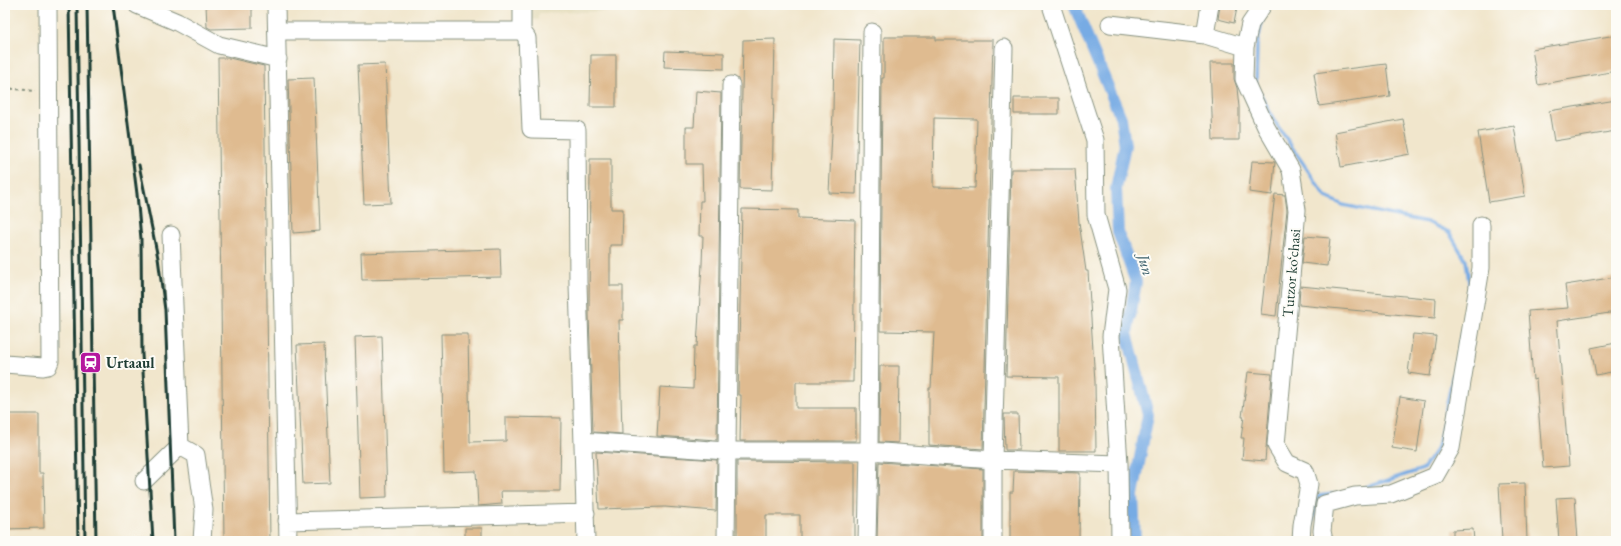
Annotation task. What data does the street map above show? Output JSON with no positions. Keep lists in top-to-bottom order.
{
  "streets": {
    "street": ["Tutzor ko‘chasi"]
  },
  "water": ["Jun"],
  "places": {
    "station": ["Urtaaul"]
  }
}
